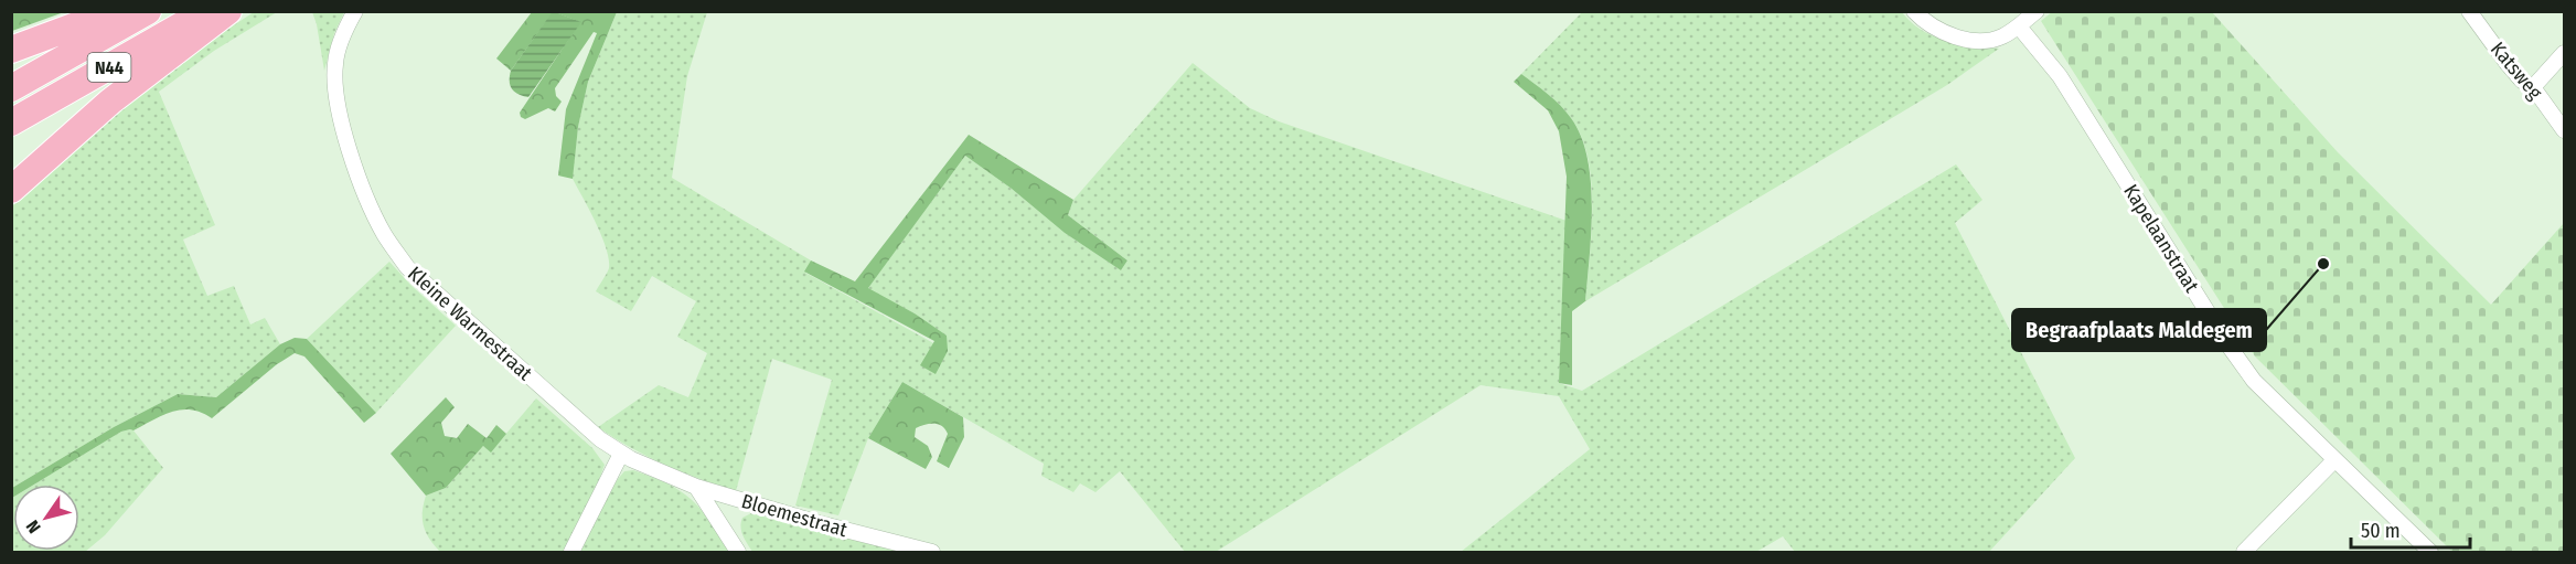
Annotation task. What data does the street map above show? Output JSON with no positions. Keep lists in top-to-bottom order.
{
  "streets": {
    "highway": ["N44"],
    "street": [
      "Katsweg",
      "Kapelaanstraat",
      "Kleine Warmestraat",
      "Bloemestraat"
    ]
  },
  "crossings": [
    ["Kleine Warmestraat", "Bloemestraat"]
  ],
  "places": ["Begraafplaats Maldegem"],
  "scale_bar": "50 m",
  "north": "bottom left"
}
